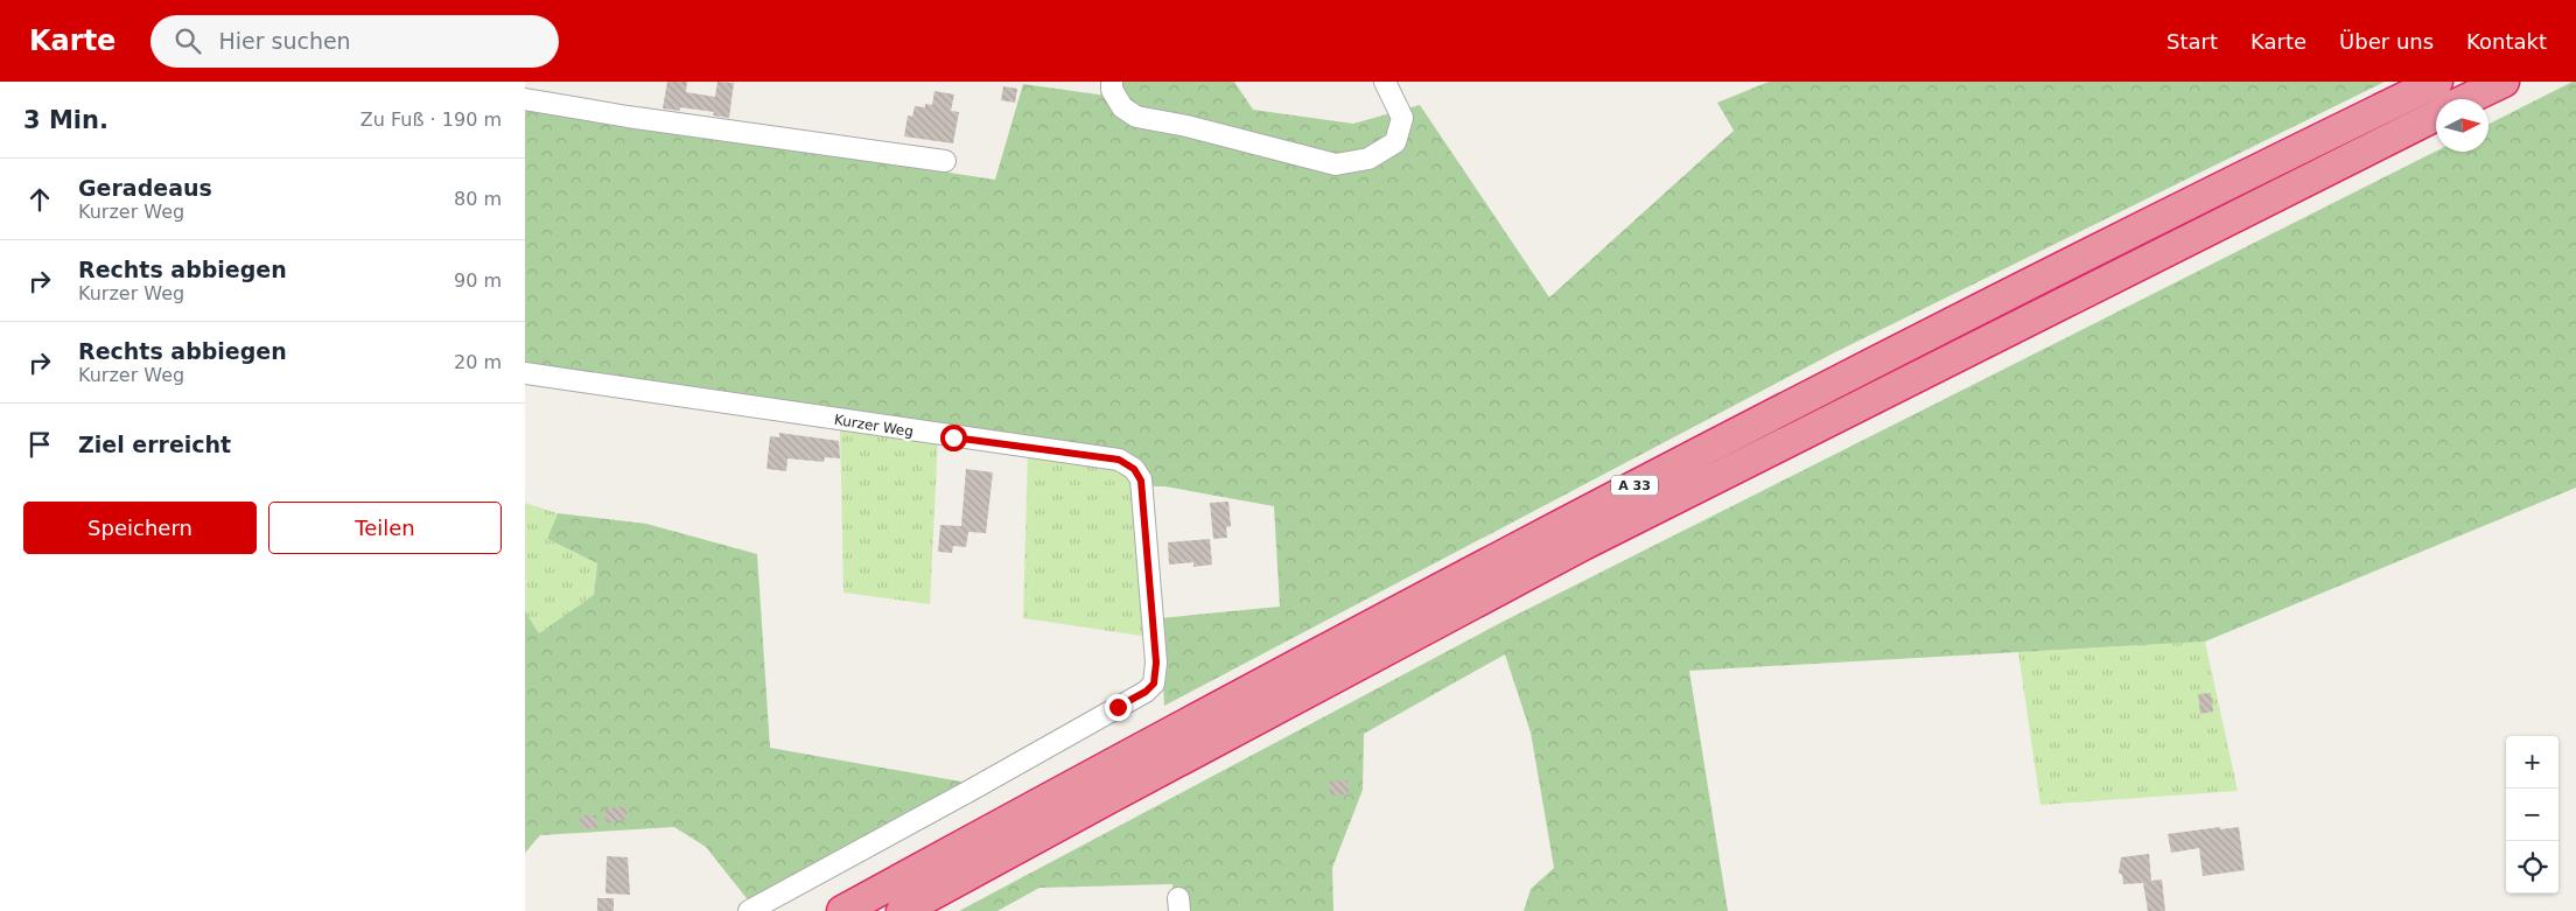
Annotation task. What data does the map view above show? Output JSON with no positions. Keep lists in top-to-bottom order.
{
  "streets": {
    "highway": ["A 33"],
    "street": ["Kurzer Weg"]
  },
  "north": "right",
  "page": {
    "header": "Karte",
    "search": "Hier suchen",
    "nav": [
      "Start",
      "Karte",
      "Über uns",
      "Kontakt"
    ],
    "heading": ["3 Min.", "Zu Fuß · 190 m"],
    "list": [
      ["Geradeaus", "Kurzer Weg", "80 m"],
      ["Rechts abbiegen", "Kurzer Weg", "90 m"],
      ["Rechts abbiegen", "Kurzer Weg", "20 m"],
      "Ziel erreicht"
    ],
    "buttons": ["Speichern", "Teilen"],
    "map_buttons": ["+", "−"]
  }
}
